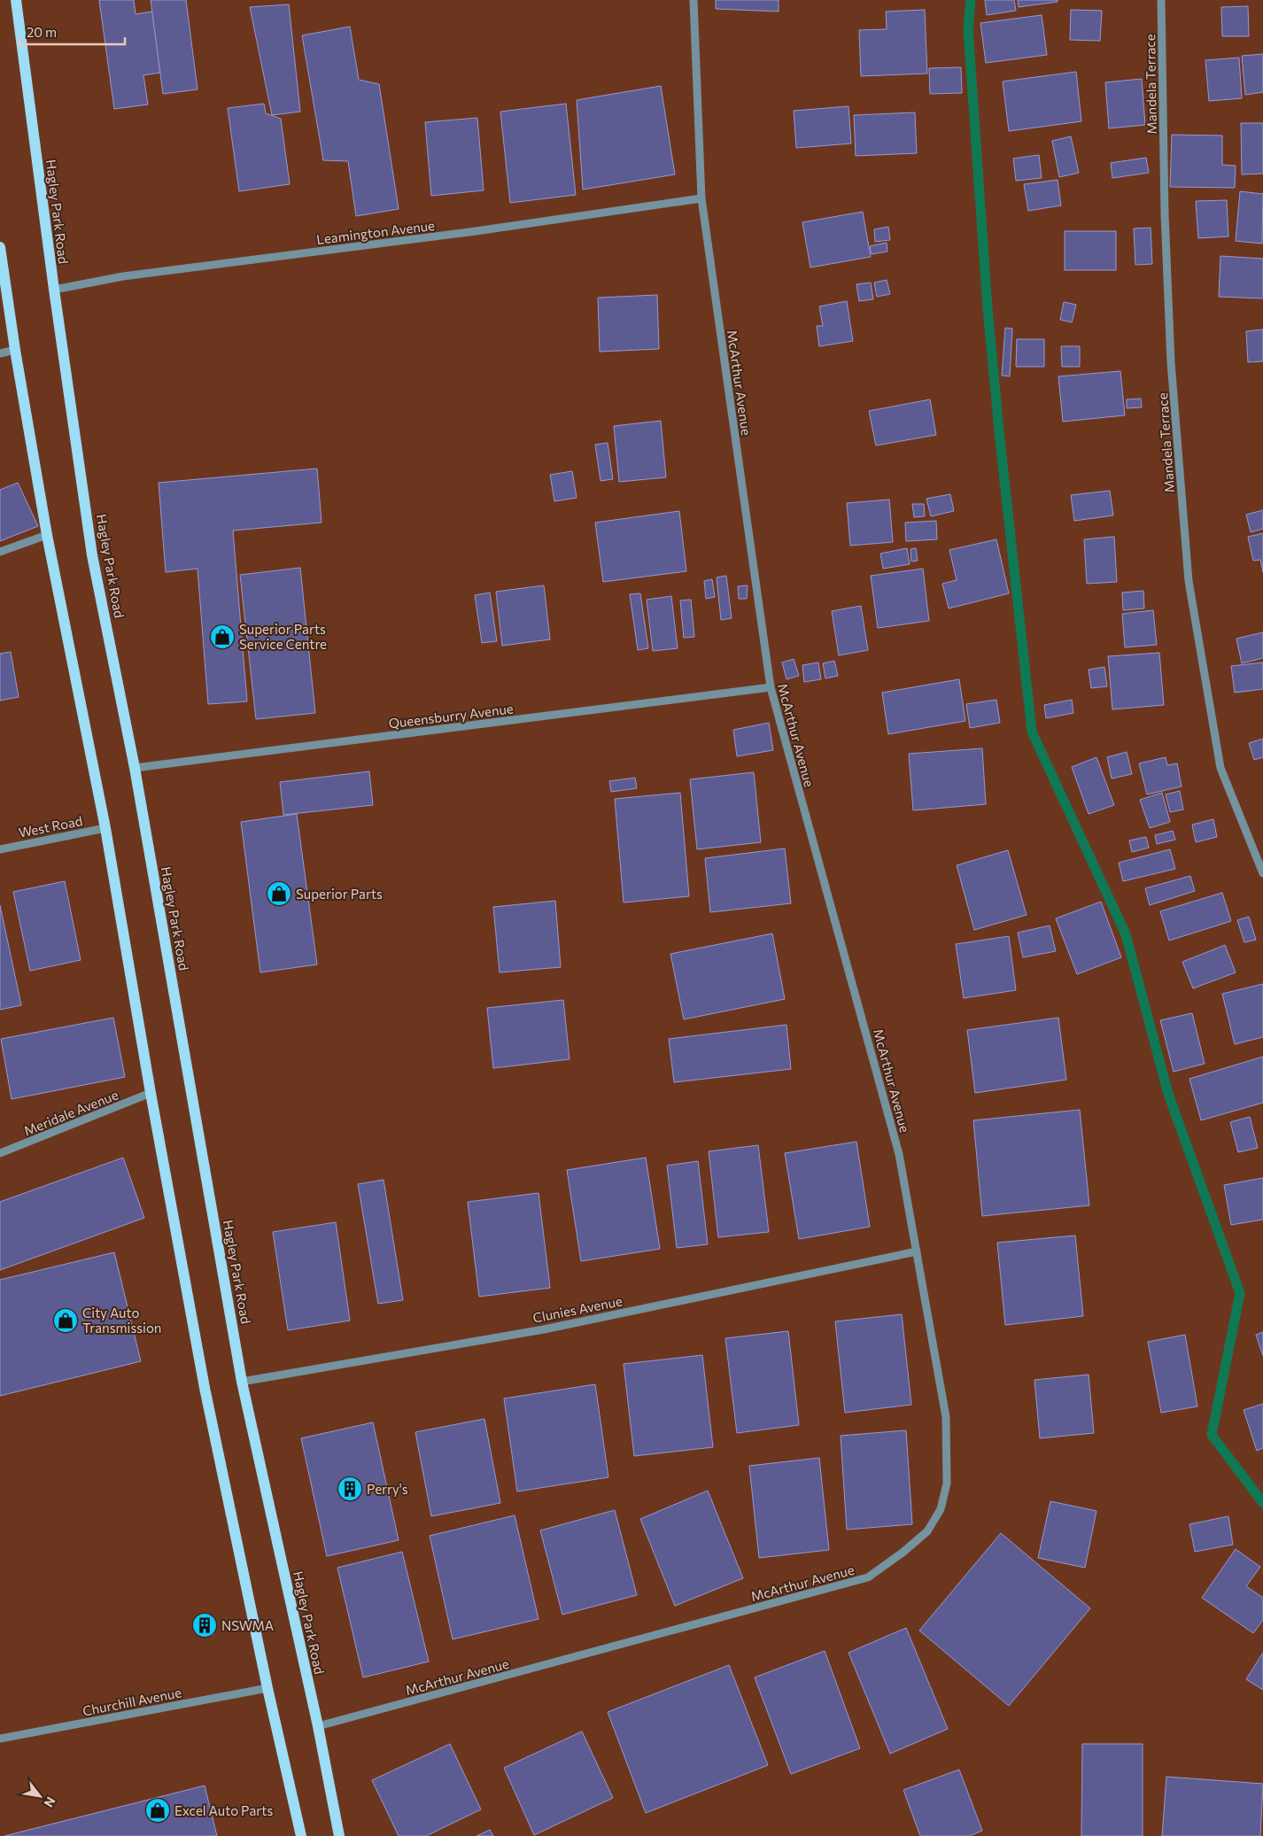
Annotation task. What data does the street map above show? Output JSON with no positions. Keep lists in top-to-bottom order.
{
  "streets": {
    "main road": ["Hagley Park Road"],
    "street": [
      "Mandela Terrace",
      "Leamington Avenue",
      "McArthur Avenue",
      "Queensburry Avenue",
      "West Road",
      "Meridale Avenue",
      "Clunies Avenue",
      "Churchill Avenue"
    ]
  },
  "crossings": [
    ["Hagley Park Road", "Leamington Avenue"],
    ["Hagley Park Road", "McArthur Avenue"],
    ["Hagley Park Road", "Queensburry Avenue"],
    ["Hagley Park Road", "Clunies Avenue"],
    ["Leamington Avenue", "McArthur Avenue"],
    ["McArthur Avenue", "Queensburry Avenue"],
    ["McArthur Avenue", "Clunies Avenue"]
  ],
  "places": {
    "shop": [
      "Superior Parts Service Centre",
      "Superior Parts",
      "City Auto Transmission",
      "Excel Auto Parts"
    ],
    "building": ["Perry's", "NSWMA"]
  },
  "scale_bar": "20 m",
  "north": "bottom right"
}
